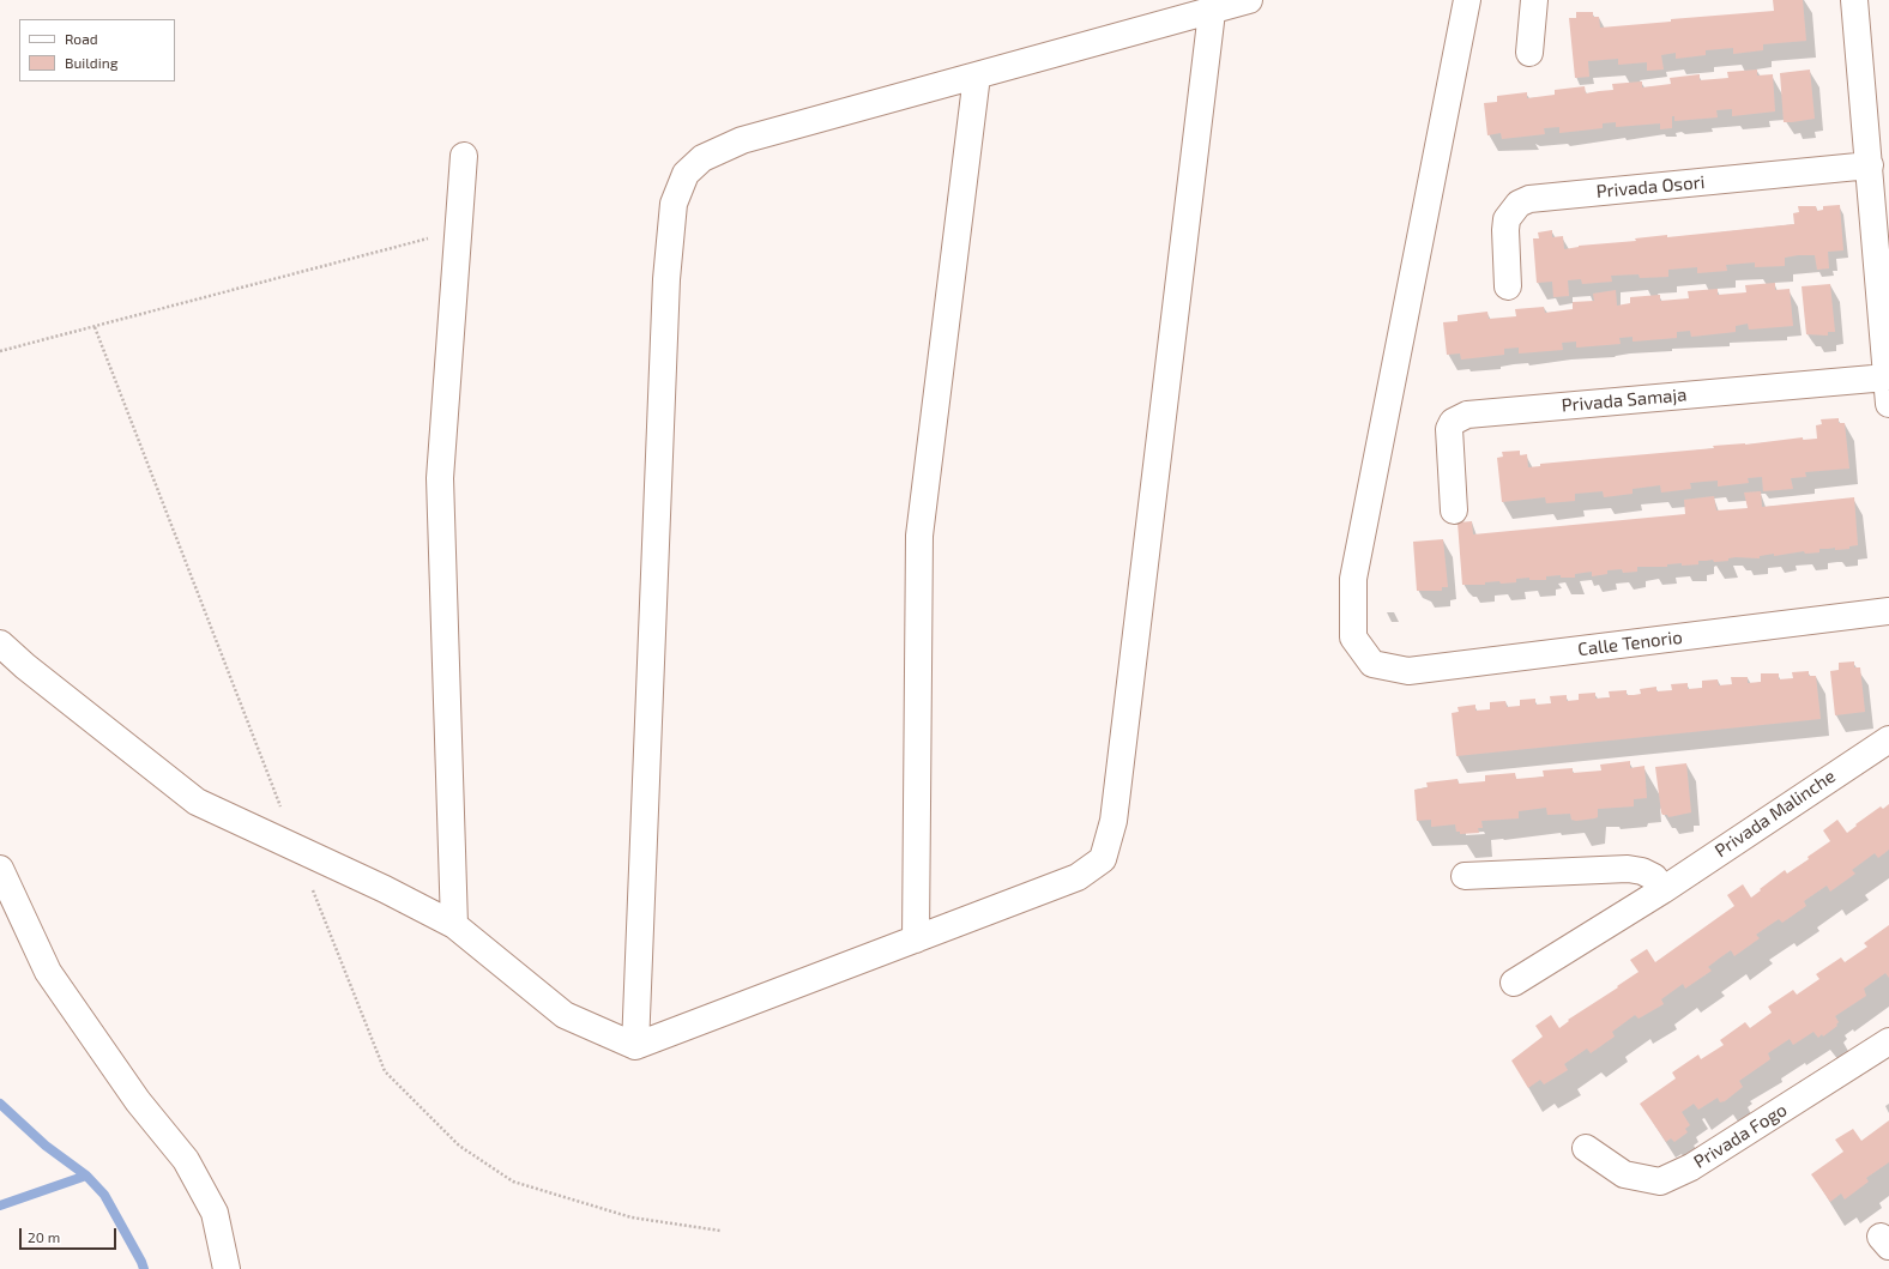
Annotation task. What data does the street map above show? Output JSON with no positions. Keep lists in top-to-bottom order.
{
  "streets": {
    "street": [
      "Privada Osori",
      "Privada Samaja",
      "Calle Tenorio",
      "Privada Malinche",
      "Privada Fogo"
    ]
  },
  "legend": ["Road", "Building"],
  "scale_bar": "20 m"
}
